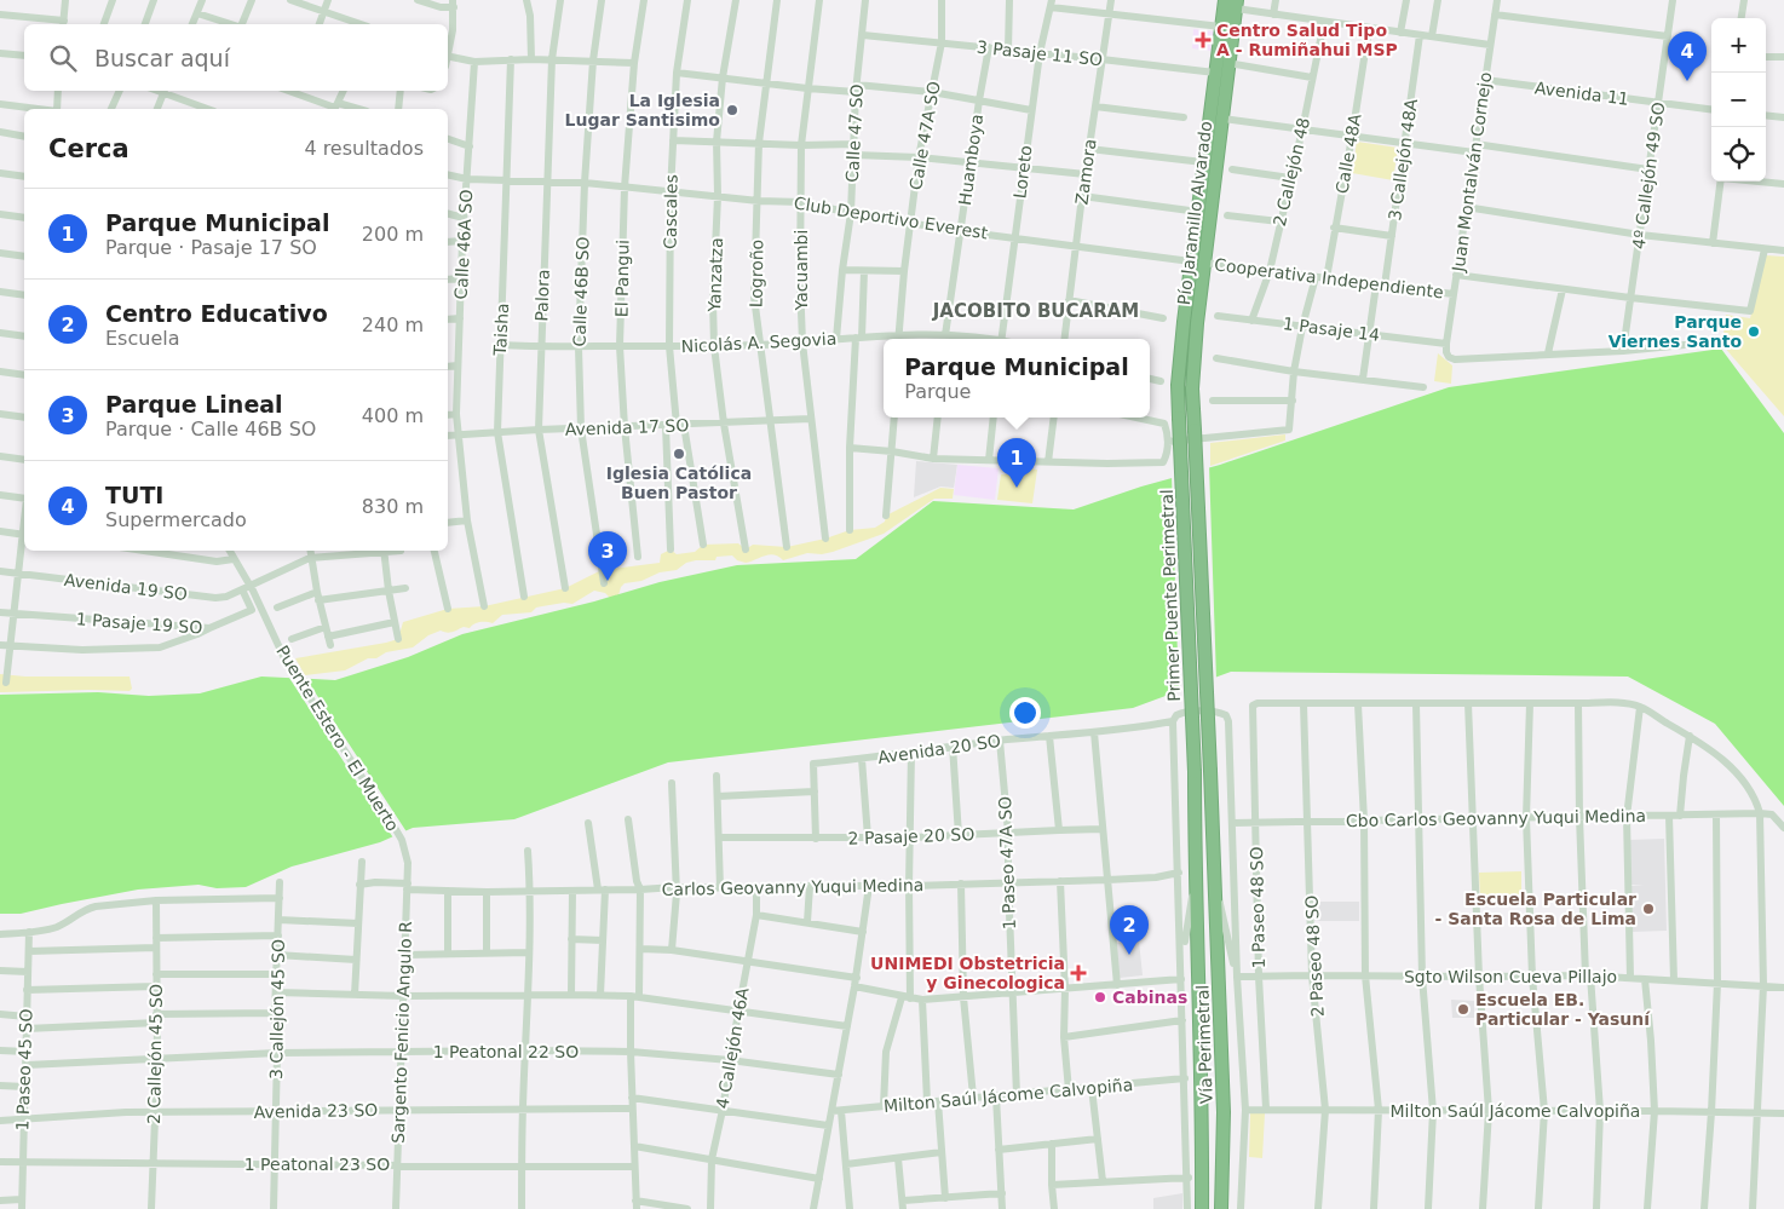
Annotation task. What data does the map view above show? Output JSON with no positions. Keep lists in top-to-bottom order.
{
  "streets": {
    "highway": ["Pío Jaramillo Alvarado", "Primer Puente Perimetral", "Vía Perimetral"],
    "street": [
      "3 Pasaje 11 SO",
      "Avenida 11",
      "Calle 47 SO",
      "Calle 47A SO",
      "Calle 48A",
      "Huamboya",
      "3 Callejón 48A",
      "Loreto",
      "Zamora",
      "2 Callejón 48",
      "Juan Montalván Cornejo",
      "4º Callejón 49 SO",
      "Cascales",
      "Club Deportivo Everest",
      "Calle 46A SO",
      "Yacuambi",
      "Logroño",
      "Yanzatza",
      "El Pangui",
      "Cooperativa Independiente",
      "Calle 46B SO",
      "Palora",
      "Taisha",
      "1 Pasaje 14",
      "Nicolás A. Segovia",
      "Avenida 17 SO",
      "Avenida 19 SO",
      "1 Pasaje 19 SO",
      "Puente Estero - El Muerto",
      "Avenida 20 SO",
      "Cbo Carlos Geovanny Yuqui Medina",
      "2 Pasaje 20 SO",
      "1 Paseo 47A SO",
      "Carlos Geovanny Yuqui Medina",
      "1 Paseo 48 SO",
      "2 Paseo 48 SO",
      "Sgto Wilson Cueva Pillajo",
      "3 Callejón 45 SO",
      "Sargento Fenicio Angulo R",
      "4 Callejón 46A",
      "1 Peatonal 22 SO",
      "2 Callejón 45 SO",
      "1 Paseo 45 SO",
      "Milton Saúl Jácome Calvopiña",
      "Avenida 23 SO",
      "1 Peatonal 23 SO"
    ]
  },
  "crossings": [
    ["3 Pasaje 11 SO", "Calle 47 SO"],
    ["3 Pasaje 11 SO", "Calle 47A SO"],
    ["3 Pasaje 11 SO", "Huamboya"],
    ["3 Pasaje 11 SO", "Loreto"],
    ["3 Pasaje 11 SO", "Zamora"],
    ["3 Pasaje 11 SO", "Pío Jaramillo Alvarado"],
    ["Avenida 11", "Juan Montalván Cornejo"],
    ["Avenida 11", "4º Callejón 49 SO"],
    ["Calle 47 SO", "Club Deportivo Everest"],
    ["Calle 47 SO", "Nicolás A. Segovia"],
    ["Calle 47A SO", "Club Deportivo Everest"],
    ["Calle 48A", "Cooperativa Independiente"],
    ["Huamboya", "Club Deportivo Everest"],
    ["3 Callejón 48A", "Cooperativa Independiente"],
    ["3 Callejón 48A", "1 Pasaje 14"],
    ["Loreto", "Club Deportivo Everest"],
    ["Zamora", "Club Deportivo Everest"],
    ["2 Callejón 48", "Cooperativa Independiente"],
    ["2 Callejón 48", "1 Pasaje 14"],
    ["Juan Montalván Cornejo", "Cooperativa Independiente"],
    ["Juan Montalván Cornejo", "1 Pasaje 14"],
    ["Cascales", "Club Deportivo Everest"],
    ["Cascales", "Nicolás A. Segovia"],
    ["Cascales", "Avenida 17 SO"],
    ["Pío Jaramillo Alvarado", "Club Deportivo Everest"],
    ["Pío Jaramillo Alvarado", "Cooperativa Independiente"],
    ["Pío Jaramillo Alvarado", "Primer Puente Perimetral"],
    ["Club Deportivo Everest", "Calle 46A SO"],
    ["Club Deportivo Everest", "Yacuambi"],
    ["Club Deportivo Everest", "Logroño"],
    ["Club Deportivo Everest", "Yanzatza"],
    ["Club Deportivo Everest", "El Pangui"],
    ["Club Deportivo Everest", "Calle 46B SO"],
    ["Club Deportivo Everest", "Palora"],
    ["Club Deportivo Everest", "Taisha"],
    ["Calle 46A SO", "Avenida 17 SO"],
    ["Yacuambi", "Nicolás A. Segovia"],
    ["Yacuambi", "Avenida 17 SO"],
    ["Logroño", "Nicolás A. Segovia"],
    ["Logroño", "Avenida 17 SO"],
    ["Yanzatza", "Nicolás A. Segovia"],
    ["Yanzatza", "Avenida 17 SO"],
    ["El Pangui", "Nicolás A. Segovia"],
    ["El Pangui", "Avenida 17 SO"],
    ["Calle 46B SO", "Nicolás A. Segovia"],
    ["Calle 46B SO", "Avenida 17 SO"],
    ["Palora", "Nicolás A. Segovia"],
    ["Palora", "Avenida 17 SO"],
    ["Taisha", "Nicolás A. Segovia"],
    ["Taisha", "Avenida 17 SO"],
    ["Avenida 19 SO", "1 Pasaje 19 SO"],
    ["Avenida 19 SO", "Puente Estero - El Muerto"],
    ["Primer Puente Perimetral", "Vía Perimetral"],
    ["1 Pasaje 19 SO", "Puente Estero - El Muerto"],
    ["Puente Estero - El Muerto", "Sargento Fenicio Angulo R"],
    ["Avenida 20 SO", "1 Paseo 47A SO"],
    ["Avenida 20 SO", "Vía Perimetral"],
    ["Cbo Carlos Geovanny Yuqui Medina", "1 Paseo 48 SO"],
    ["Cbo Carlos Geovanny Yuqui Medina", "2 Paseo 48 SO"],
    ["Cbo Carlos Geovanny Yuqui Medina", "Vía Perimetral"],
    ["2 Pasaje 20 SO", "1 Paseo 47A SO"],
    ["1 Paseo 47A SO", "Carlos Geovanny Yuqui Medina"],
    ["1 Paseo 47A SO", "Milton Saúl Jácome Calvopiña"],
    ["Carlos Geovanny Yuqui Medina", "Sargento Fenicio Angulo R"],
    ["Carlos Geovanny Yuqui Medina", "Vía Perimetral"],
    ["Carlos Geovanny Yuqui Medina", "4 Callejón 46A"],
    ["1 Paseo 48 SO", "2 Paseo 48 SO"],
    ["1 Paseo 48 SO", "Sgto Wilson Cueva Pillajo"],
    ["1 Paseo 48 SO", "Milton Saúl Jácome Calvopiña"],
    ["2 Paseo 48 SO", "Sgto Wilson Cueva Pillajo"],
    ["2 Paseo 48 SO", "Milton Saúl Jácome Calvopiña"],
    ["Sgto Wilson Cueva Pillajo", "Vía Perimetral"],
    ["3 Callejón 45 SO", "1 Peatonal 22 SO"],
    ["3 Callejón 45 SO", "Avenida 23 SO"],
    ["3 Callejón 45 SO", "1 Peatonal 23 SO"],
    ["Sargento Fenicio Angulo R", "1 Peatonal 22 SO"],
    ["Sargento Fenicio Angulo R", "Avenida 23 SO"],
    ["Sargento Fenicio Angulo R", "1 Peatonal 23 SO"],
    ["Vía Perimetral", "Milton Saúl Jácome Calvopiña"],
    ["4 Callejón 46A", "1 Peatonal 22 SO"],
    ["1 Peatonal 22 SO", "2 Callejón 45 SO"],
    ["1 Peatonal 22 SO", "1 Paseo 45 SO"],
    ["2 Callejón 45 SO", "Avenida 23 SO"],
    ["2 Callejón 45 SO", "1 Peatonal 23 SO"],
    ["1 Paseo 45 SO", "Avenida 23 SO"],
    ["1 Paseo 45 SO", "1 Peatonal 23 SO"]
  ],
  "districts": ["JACOBITO BUCARAM"],
  "places": {
    "health": ["Centro Salud Tipo A - Rumiñahui MSP", "UNIMEDI Obstetricia y Ginecologica"],
    "other": [
      "La Iglesia Lugar Santisimo",
      "Parque Viernes Santo",
      "Iglesia Católica Buen Pastor",
      "Escuela Particular - Santa Rosa de Lima",
      "Cabinas",
      "Escuela EB. Particular - Yasuní"
    ]
  },
  "page": {
    "map_buttons": ["+", "−"],
    "search": "Buscar aquí",
    "pins": [
      "4",
      "1",
      "3",
      "2"
    ],
    "heading": ["Cerca", "4 resultados"],
    "list": [
      {
        "mark": "1",
        "name": "Parque Municipal",
        "note": "Parque · Pasaje 17 SO",
        "value": "200 m"
      },
      {
        "mark": "2",
        "name": "Centro Educativo",
        "note": "Escuela",
        "value": "240 m"
      },
      {
        "mark": "3",
        "name": "Parque Lineal",
        "note": "Parque · Calle 46B SO",
        "value": "400 m"
      },
      {
        "mark": "4",
        "name": "TUTI",
        "note": "Supermercado",
        "value": "830 m"
      }
    ],
    "popup": ["Parque Municipal", "Parque"]
  }
}
